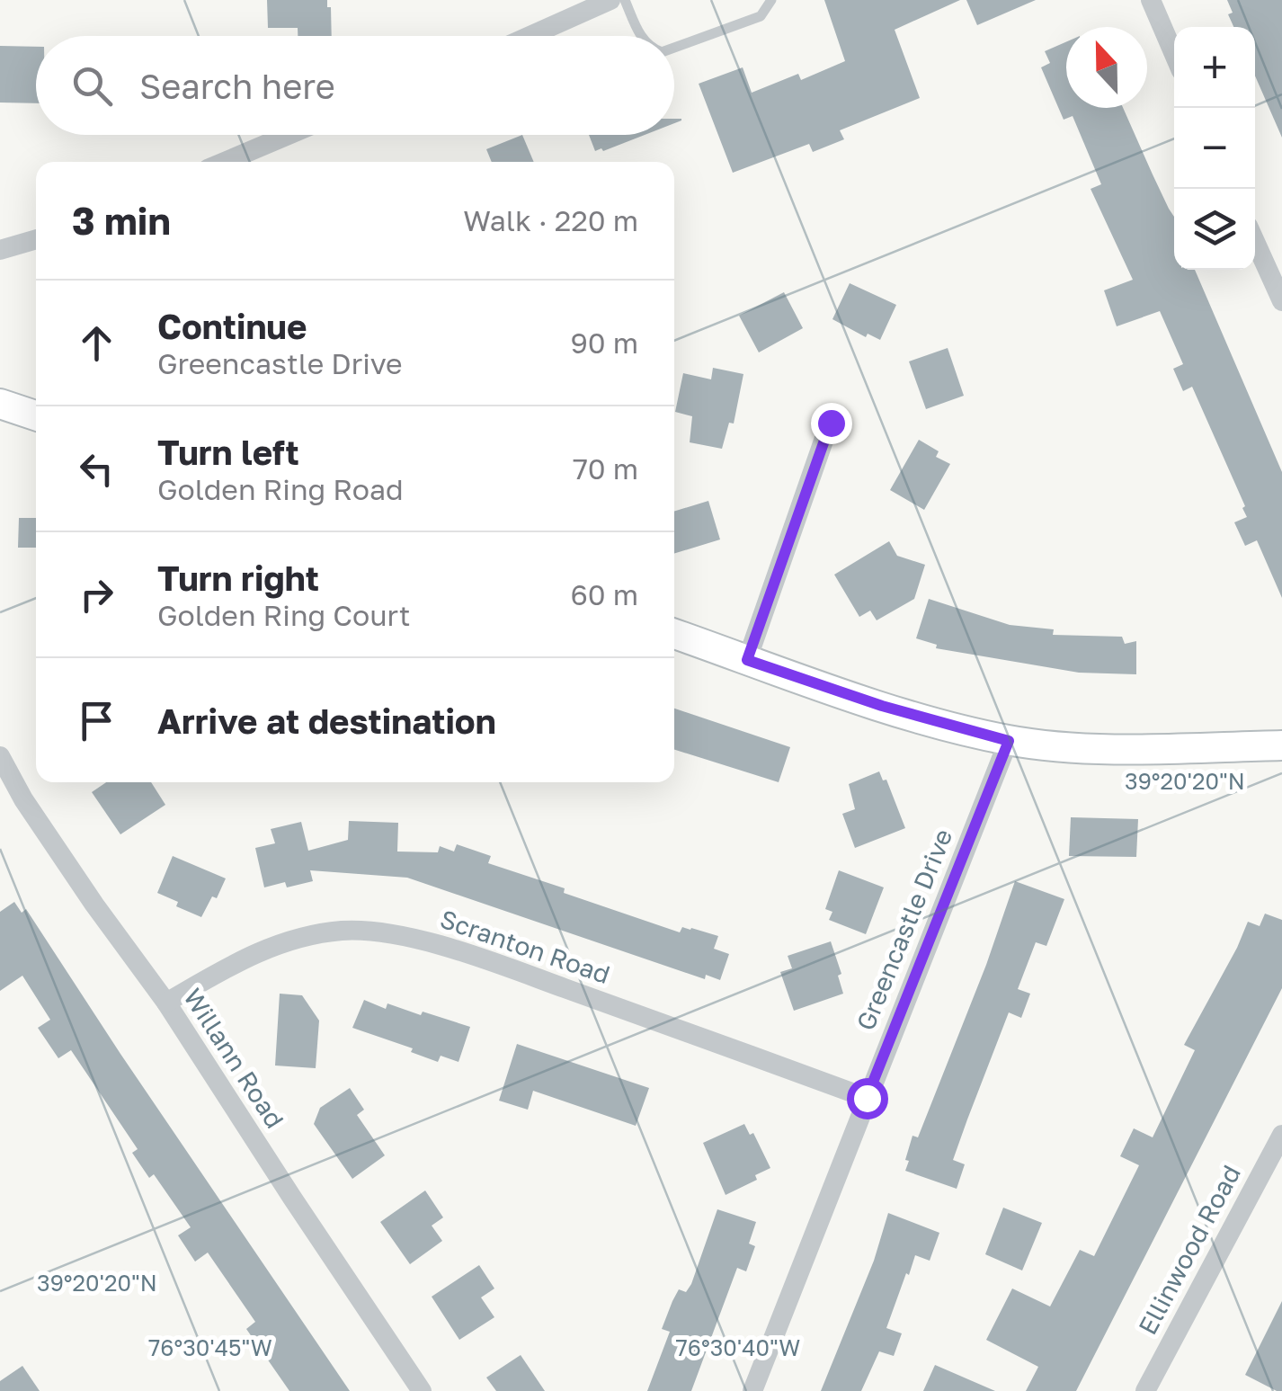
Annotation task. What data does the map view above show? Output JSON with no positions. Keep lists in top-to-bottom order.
{
  "streets": {
    "street": [
      "Greencastle Drive",
      "Scranton Road",
      "Willann Road",
      "Ellinwood Road"
    ]
  },
  "crossings": [
    ["Greencastle Drive", "Scranton Road"],
    ["Scranton Road", "Willann Road"]
  ],
  "north": "top",
  "page": {
    "map_buttons": ["+", "−"],
    "search": "Search here",
    "heading": ["3 min", "Walk · 220 m"],
    "list": [
      ["Continue", "Greencastle Drive", "90 m"],
      ["Turn left", "Golden Ring Road", "70 m"],
      ["Turn right", "Golden Ring Court", "60 m"],
      "Arrive at destination"
    ]
  },
  "coordinates": ["39°20'20\"N", "76°30'45\"W", "76°30'40\"W"]
}
